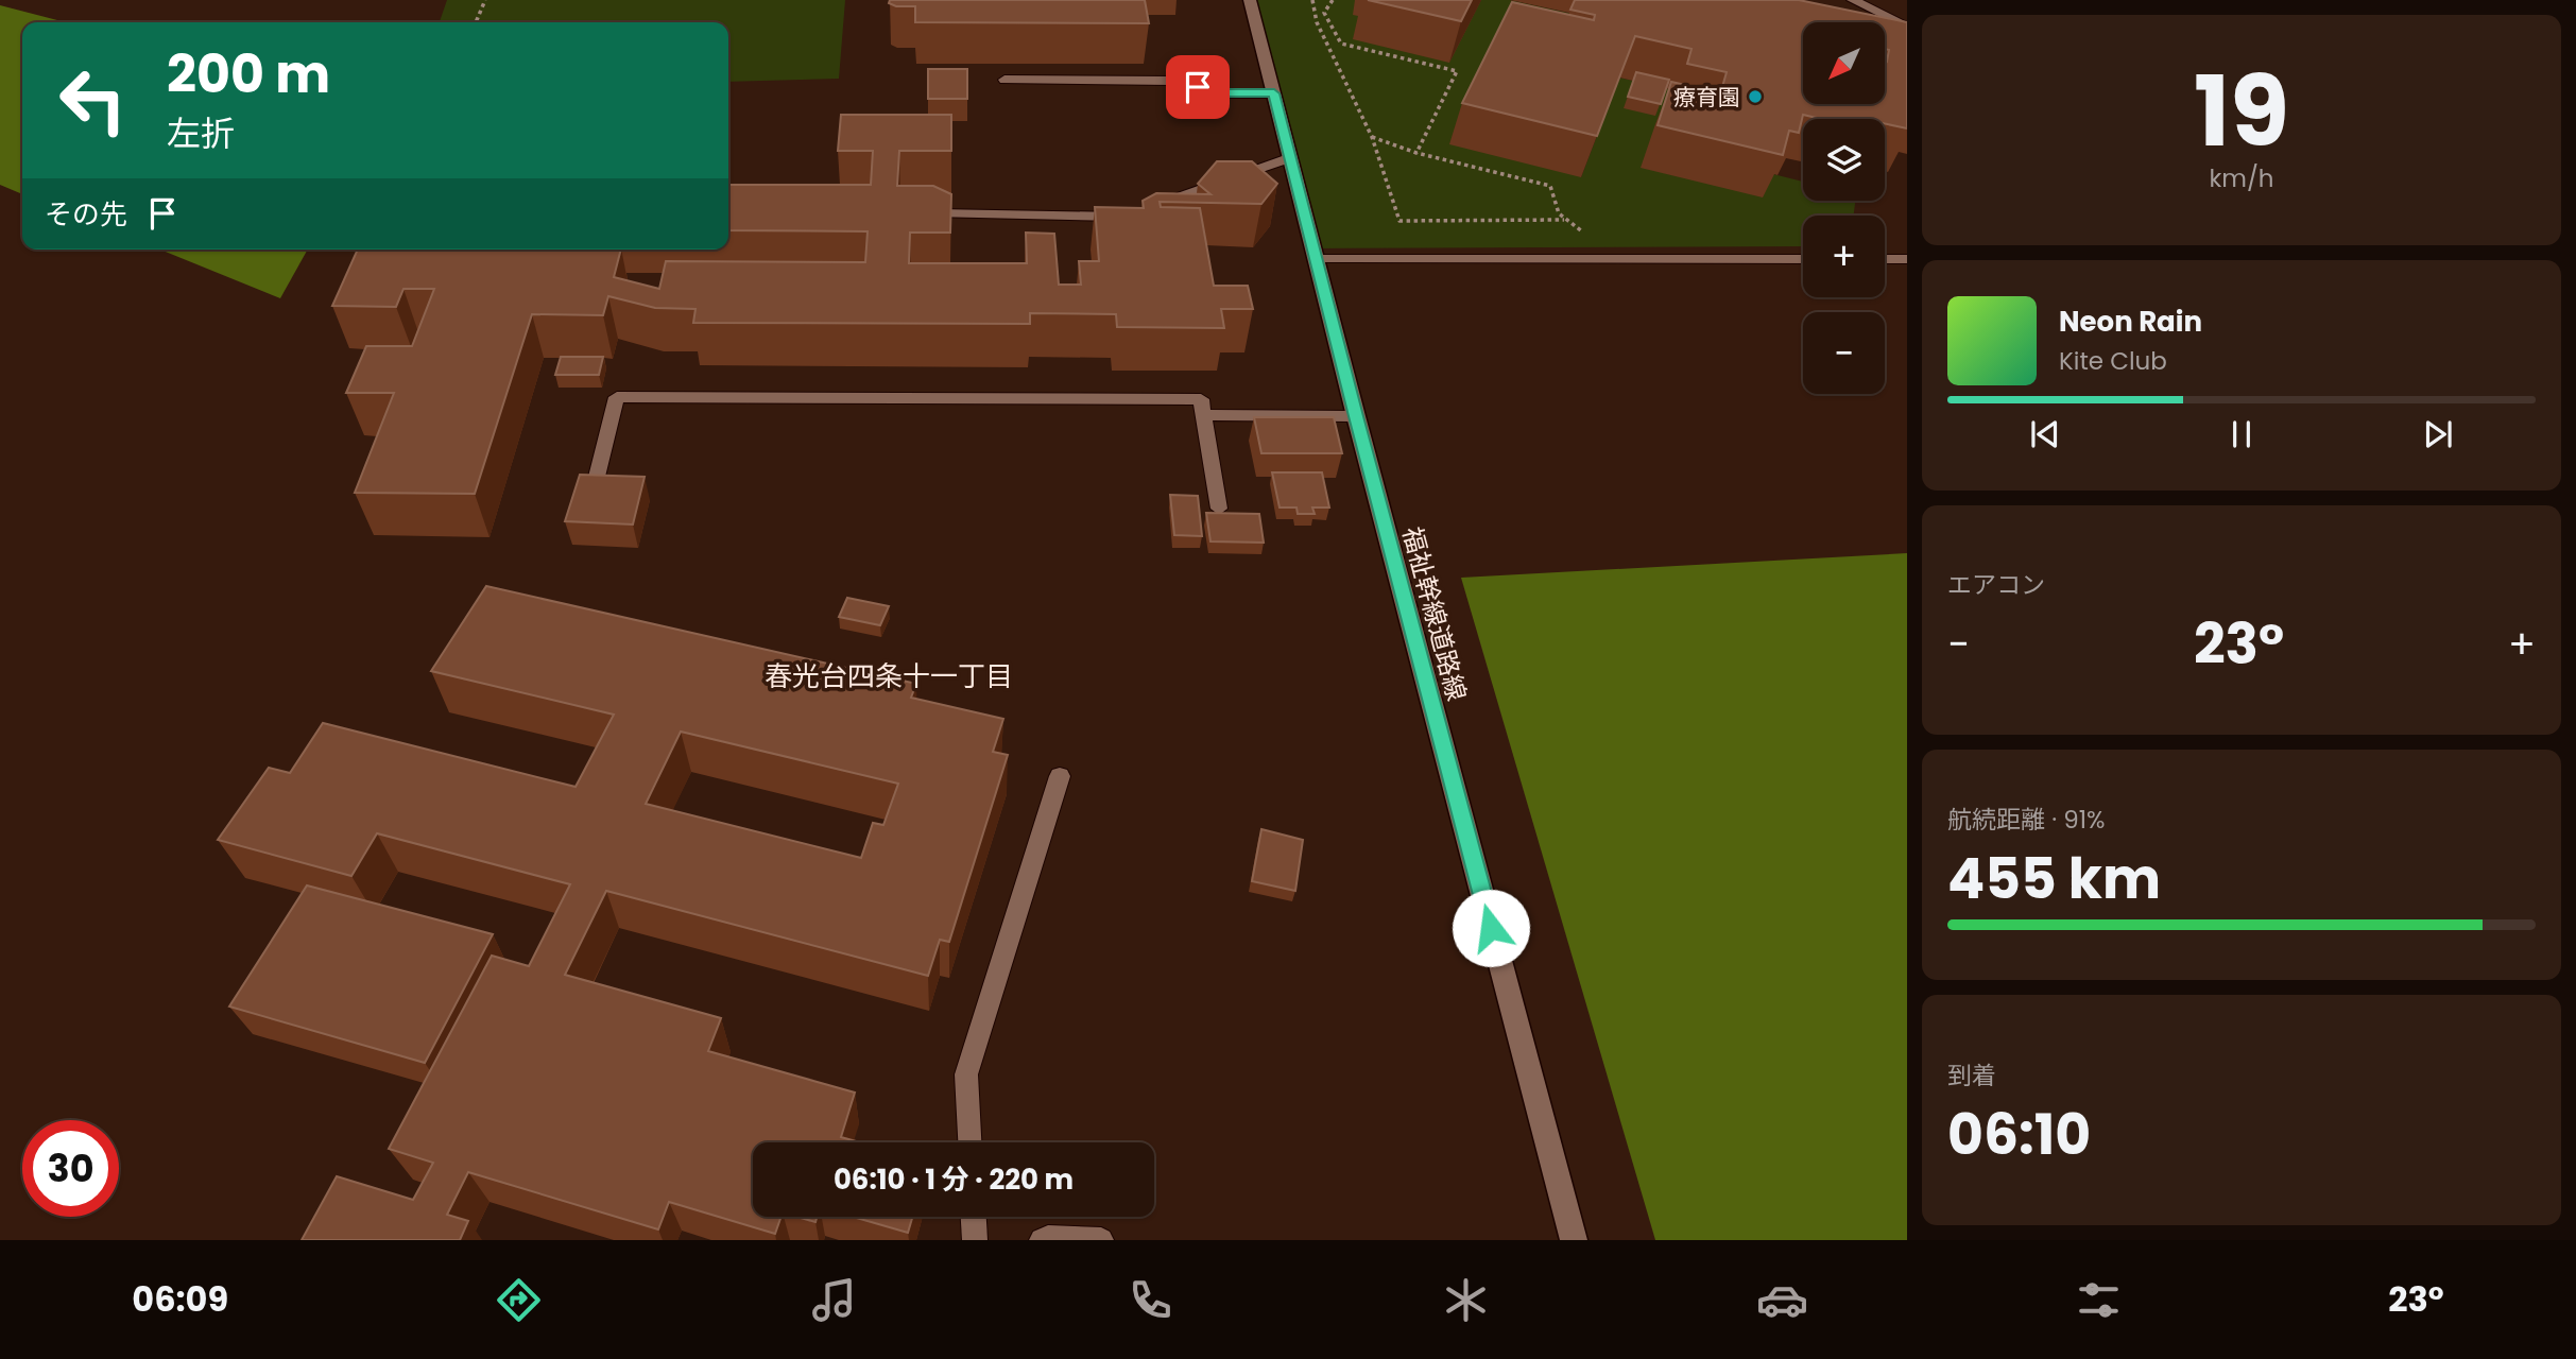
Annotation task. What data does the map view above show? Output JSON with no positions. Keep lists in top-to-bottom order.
{
  "streets": {
    "street": ["福祉幹線道路線"]
  },
  "districts": ["春光台四条十一丁目"],
  "places": ["療育園"],
  "north": "bottom left",
  "page": {
    "tile": [
      ["19", "km/h"],
      "エアコン",
      ["航続距離 · 91%", "455 km"],
      ["到着", "06:10"]
    ],
    "map_buttons": ["+", "−"],
    "turn": ["200 m", "左折"],
    "then": "その先",
    "song": ["Neon Rain", "Kite Club"],
    "heat": ["−", "23°", "+"],
    "limit": "30",
    "trip": "06:10 · 1 分 · 220 m",
    "tabs": ["06:09", "23°"]
  }
}
